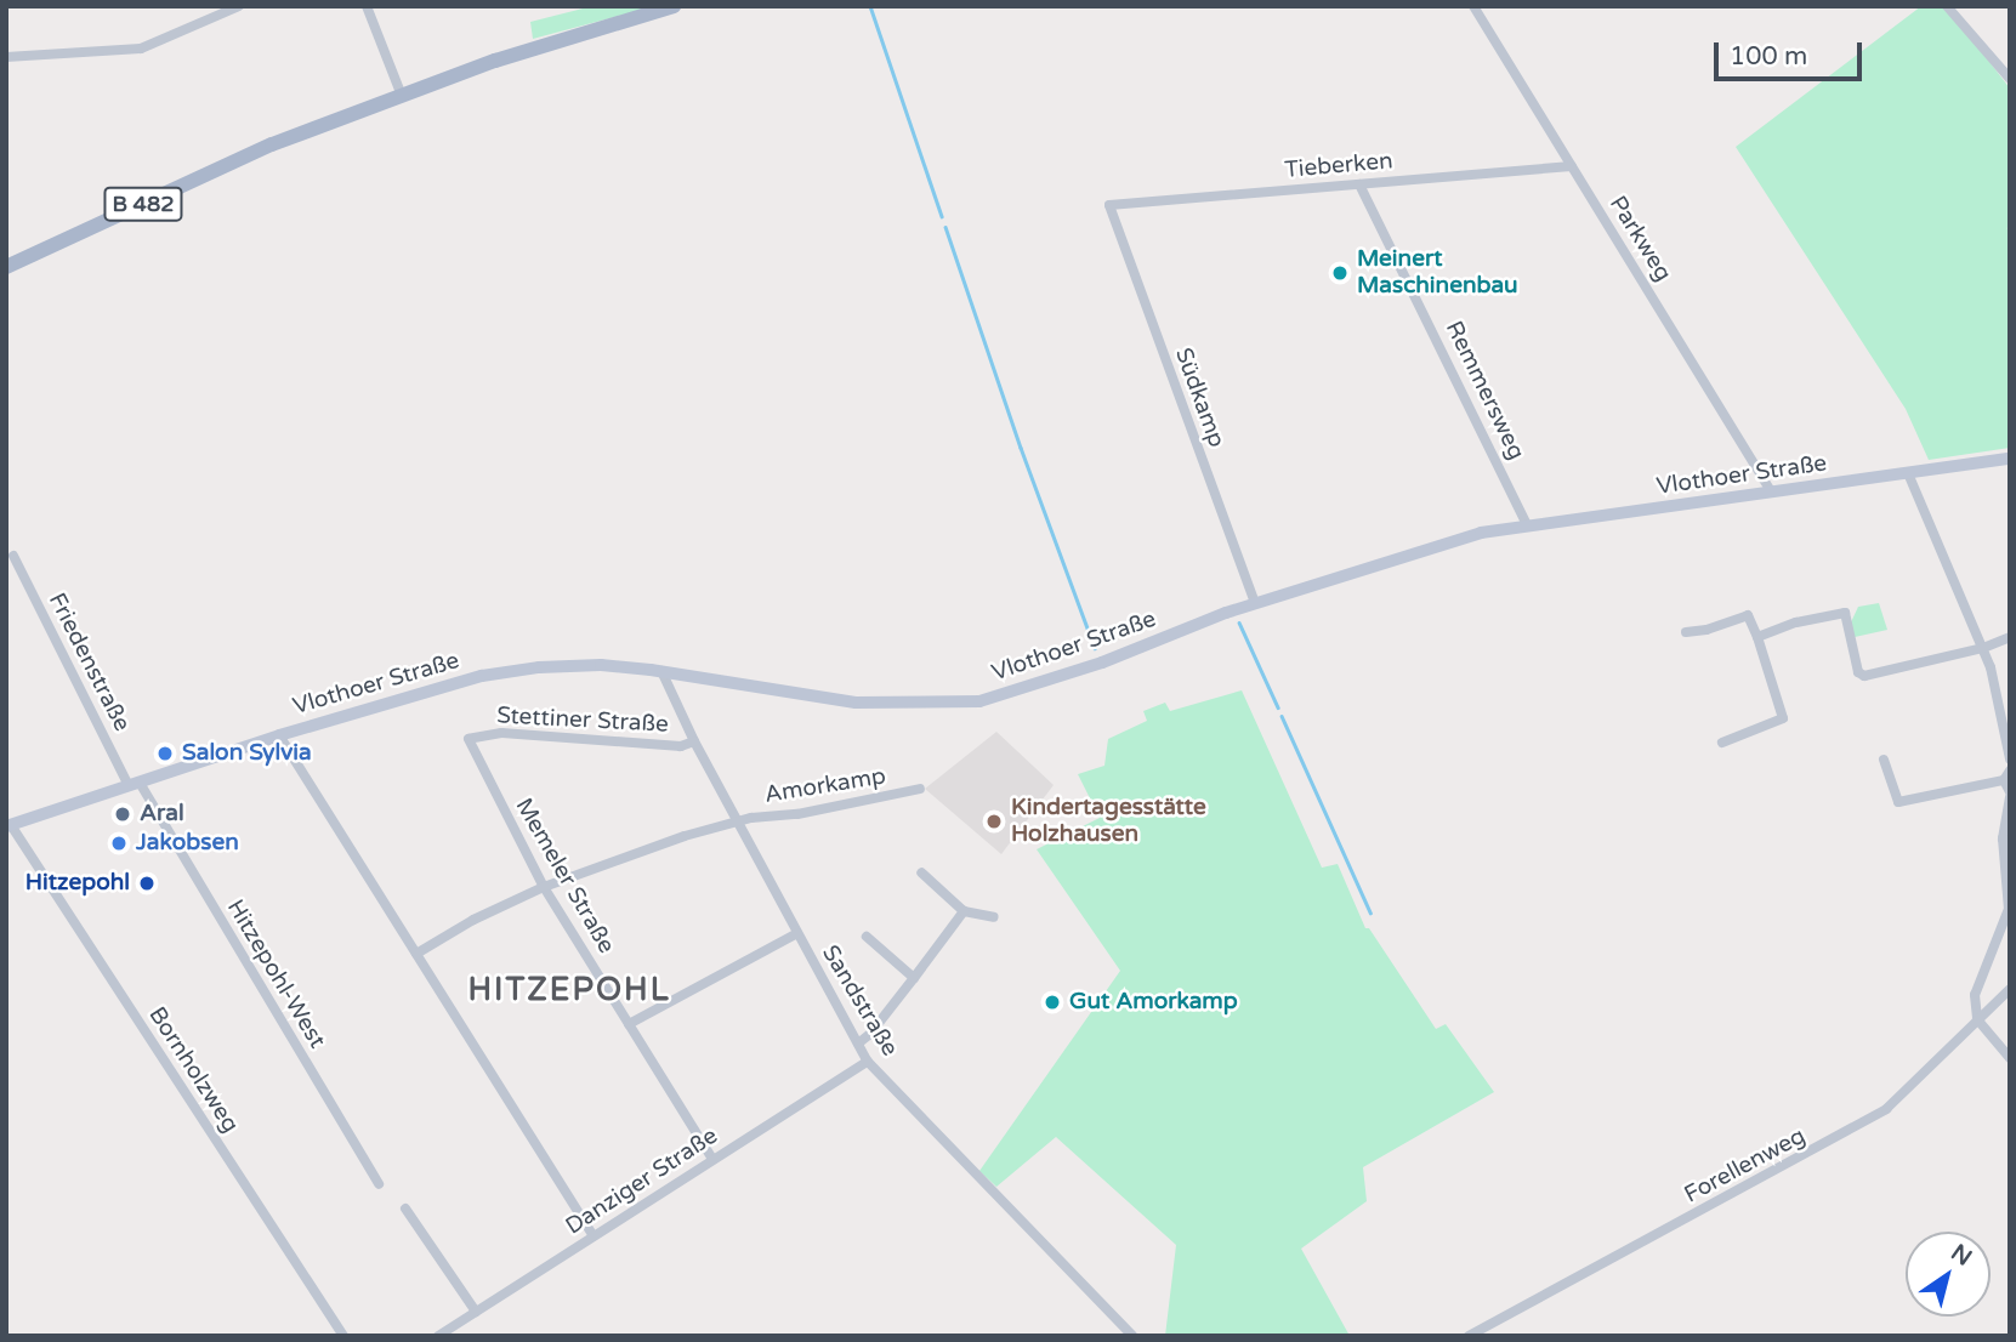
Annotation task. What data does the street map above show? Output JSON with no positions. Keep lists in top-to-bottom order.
{
  "streets": {
    "main road": ["B 482"],
    "street": [
      "Tieberken",
      "Parkweg",
      "Remmersweg",
      "Südkamp",
      "Vlothoer Straße",
      "Friedenstraße",
      "Stettiner Straße",
      "Amorkamp",
      "Memeler Straße",
      "Hitzepohl-West",
      "Sandstraße",
      "Bornholzweg",
      "Forellenweg",
      "Danziger Straße"
    ]
  },
  "crossings": [
    ["Tieberken", "Parkweg"],
    ["Tieberken", "Remmersweg"],
    ["Tieberken", "Südkamp"],
    ["Parkweg", "Vlothoer Straße"],
    ["Remmersweg", "Vlothoer Straße"],
    ["Südkamp", "Vlothoer Straße"],
    ["Vlothoer Straße", "Friedenstraße"],
    ["Vlothoer Straße", "Hitzepohl-West"],
    ["Vlothoer Straße", "Sandstraße"],
    ["Vlothoer Straße", "Bornholzweg"],
    ["Friedenstraße", "Hitzepohl-West"],
    ["Stettiner Straße", "Memeler Straße"],
    ["Stettiner Straße", "Sandstraße"],
    ["Amorkamp", "Memeler Straße"],
    ["Amorkamp", "Sandstraße"],
    ["Memeler Straße", "Danziger Straße"],
    ["Sandstraße", "Danziger Straße"]
  ],
  "districts": ["HITZEPOHL"],
  "places": [
    "Meinert Maschinenbau",
    "Salon Sylvia",
    "Aral",
    "Kindertagesstätte Holzhausen",
    "Jakobsen",
    "Hitzepohl",
    "Gut Amorkamp"
  ],
  "scale_bar": "100 m",
  "north": "top right"
}
